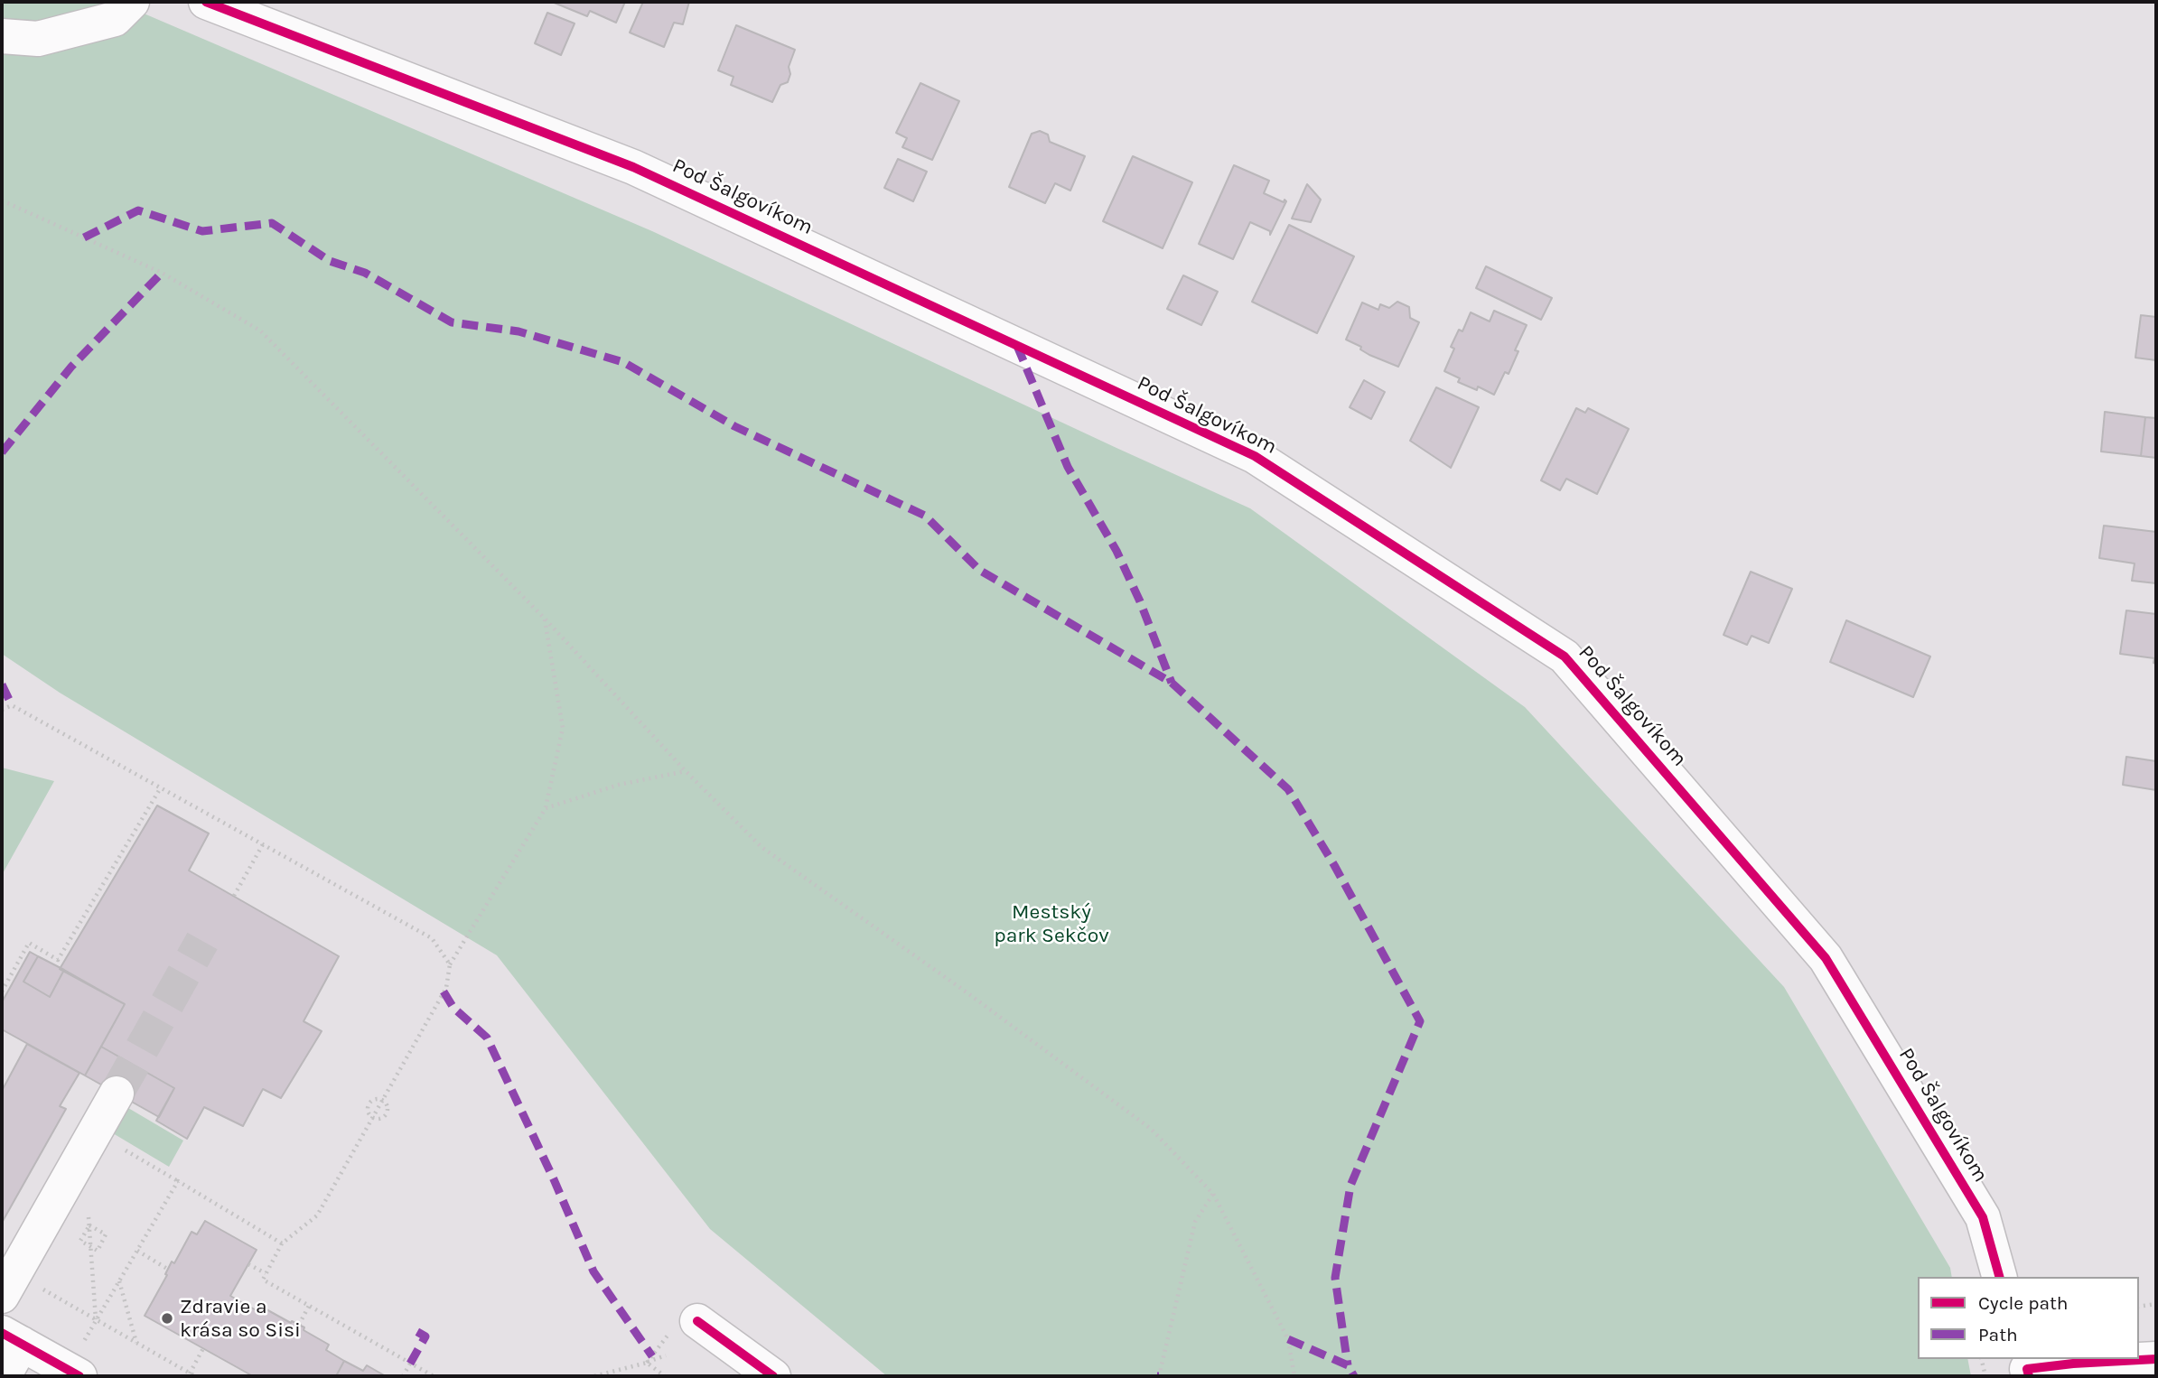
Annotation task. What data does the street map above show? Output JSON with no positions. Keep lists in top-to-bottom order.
{
  "streets": {
    "street": ["Pod Šalgovíkom"]
  },
  "parks": ["Mestský park Sekčov"],
  "places": ["Zdravie a krása so Sisi"],
  "legend": ["Cycle path", "Path"]
}
